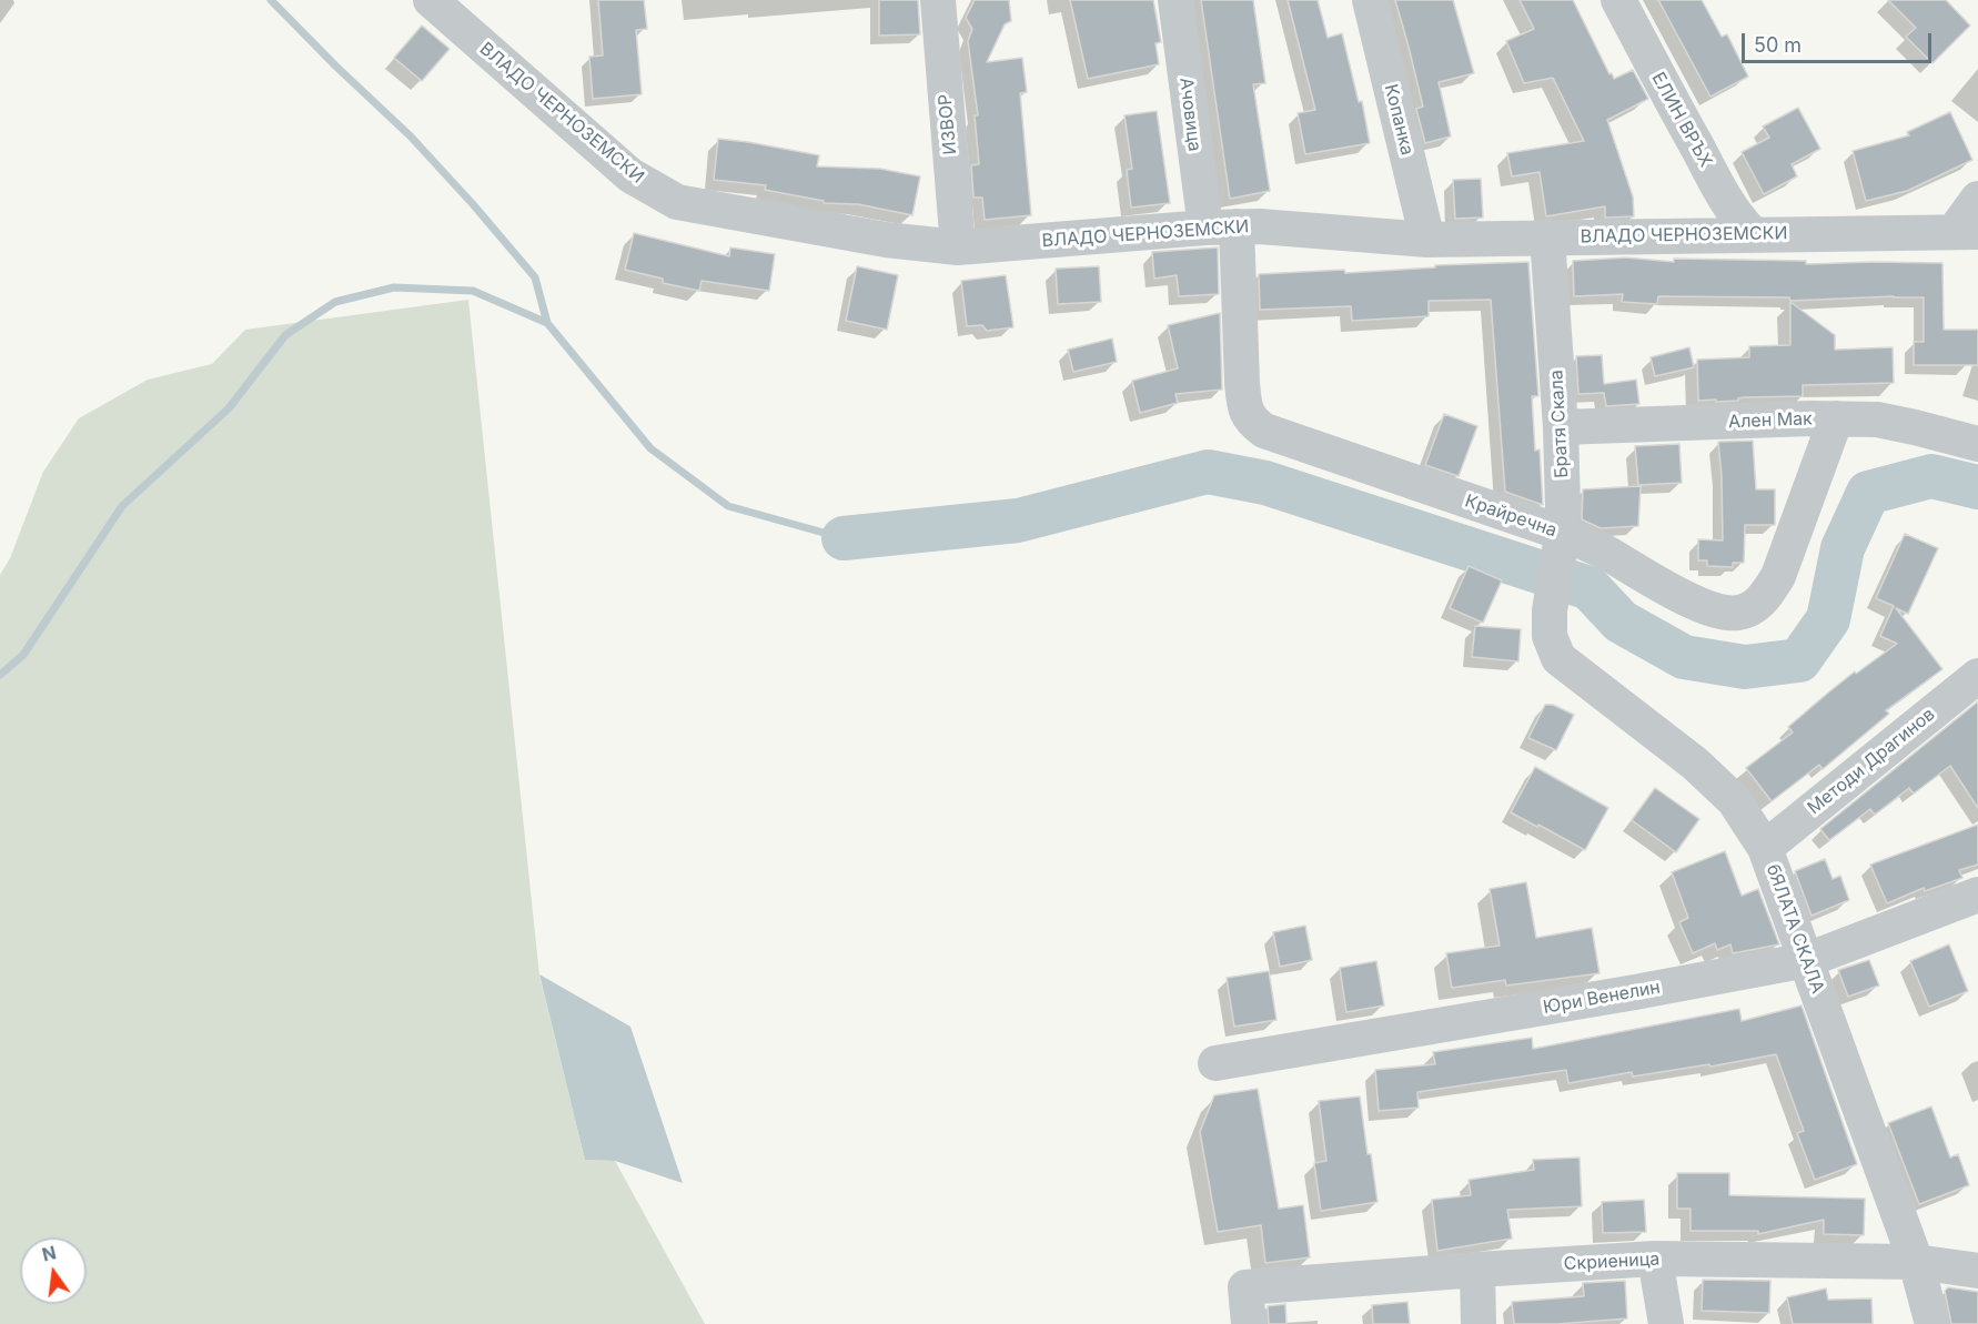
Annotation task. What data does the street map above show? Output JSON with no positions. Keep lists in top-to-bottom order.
{
  "streets": {
    "street": [
      "ВЛАДО ЧЕРНОЗЕМСКИ",
      "Ачовица",
      "Копанка",
      "ЕЛИН ВРЪХ",
      "ИЗВОР",
      "Ален Мак",
      "Братя Скала",
      "Крайречна",
      "Методи Драгинов",
      "бЯЛАТА СКАЛА",
      "Юри Венелин",
      "Скриеница"
    ]
  },
  "crossings": [
    ["ВЛАДО ЧЕРНОЗЕМСКИ", "Ачовица"],
    ["ВЛАДО ЧЕРНОЗЕМСКИ", "Копанка"],
    ["ВЛАДО ЧЕРНОЗЕМСКИ", "ЕЛИН ВРЪХ"],
    ["ВЛАДО ЧЕРНОЗЕМСКИ", "ИЗВОР"],
    ["ВЛАДО ЧЕРНОЗЕМСКИ", "Братя Скала"],
    ["ВЛАДО ЧЕРНОЗЕМСКИ", "Крайречна"],
    ["Ачовица", "Крайречна"],
    ["Ален Мак", "Братя Скала"],
    ["Ален Мак", "Крайречна"],
    ["Братя Скала", "Крайречна"],
    ["Братя Скала", "бЯЛАТА СКАЛА"],
    ["Методи Драгинов", "бЯЛАТА СКАЛА"],
    ["бЯЛАТА СКАЛА", "Юри Венелин"],
    ["бЯЛАТА СКАЛА", "Скриеница"]
  ],
  "scale_bar": "50 m",
  "north": "top"
}
